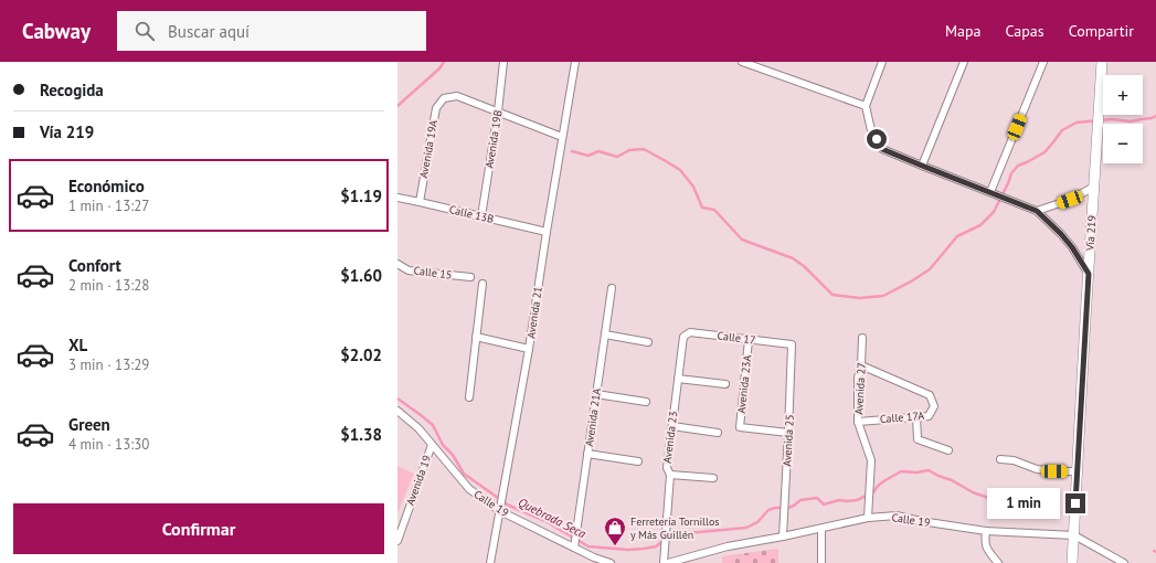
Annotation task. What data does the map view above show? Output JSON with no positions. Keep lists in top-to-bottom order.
{
  "streets": {
    "main road": ["Vía 219"],
    "street": [
      "Avenida 19B",
      "Avenida 19A",
      "Calle 13B",
      "Calle 15",
      "Avenida 21",
      "Calle 17",
      "Avenida 23A",
      "Avenida 27",
      "Avenida 21A",
      "Calle 17A",
      "Avenida 23",
      "Avenida 25",
      "Avenida 19",
      "Calle 19"
    ]
  },
  "crossings": [
    ["Avenida 19B", "Avenida 19A"],
    ["Avenida 19B", "Calle 13B"],
    ["Avenida 19A", "Calle 13B"],
    ["Calle 13B", "Avenida 21"],
    ["Vía 219", "Calle 19"],
    ["Avenida 21", "Calle 19"],
    ["Calle 17", "Avenida 23A"],
    ["Calle 17", "Avenida 23"],
    ["Calle 17", "Avenida 25"],
    ["Avenida 23A", "Avenida 25"],
    ["Avenida 27", "Calle 17A"],
    ["Avenida 27", "Calle 19"],
    ["Avenida 21A", "Calle 19"],
    ["Avenida 25", "Calle 19"],
    ["Avenida 19", "Calle 19"]
  ],
  "water": ["Quebrada Seca"],
  "places": {
    "shop": ["Ferretería Tornillos y Más Guillén"]
  },
  "page": {
    "header": "Cabway",
    "search": "Buscar aquí",
    "nav": ["Mapa", "Capas", "Compartir"],
    "banner": ["Recogida", "Vía 219"],
    "map_buttons": ["+", "−"],
    "list": [
      {
        "name": "Económico",
        "note": "1 min · 13:27",
        "value": "$1.19"
      },
      {
        "name": "Confort",
        "note": "2 min · 13:28",
        "value": "$1.60"
      },
      {
        "name": "XL",
        "note": "3 min · 13:29",
        "value": "$2.02"
      },
      {
        "name": "Green",
        "note": "4 min · 13:30",
        "value": "$1.38"
      }
    ],
    "bubble": "1 min",
    "buttons": "Confirmar"
  }
}
